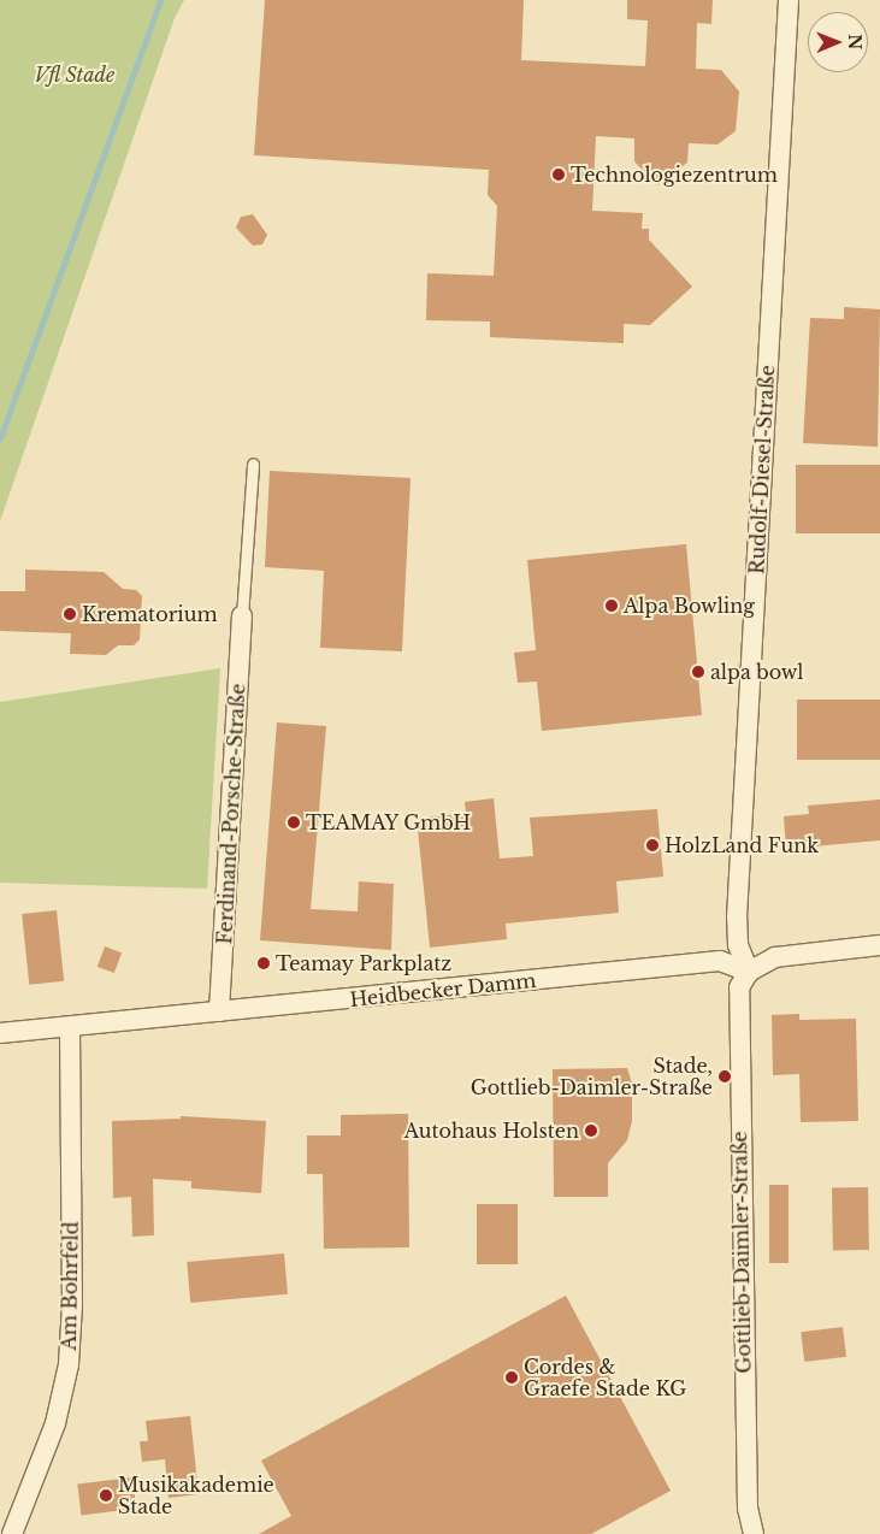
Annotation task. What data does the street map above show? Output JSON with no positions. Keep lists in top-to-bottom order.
{
  "streets": {
    "street": [
      "Rudolf-Diesel-Straße",
      "Ferdinand-Porsche-Straße",
      "Heidbecker Damm",
      "Gottlieb-Daimler-Straße",
      "Am Bohrfeld"
    ]
  },
  "crossings": [
    ["Rudolf-Diesel-Straße", "Heidbecker Damm"],
    ["Rudolf-Diesel-Straße", "Gottlieb-Daimler-Straße"],
    ["Ferdinand-Porsche-Straße", "Heidbecker Damm"],
    ["Heidbecker Damm", "Gottlieb-Daimler-Straße"],
    ["Heidbecker Damm", "Am Bohrfeld"]
  ],
  "parks": ["Vfl Stade"],
  "places": [
    "Technologiezentrum",
    "Alpa Bowling",
    "Krematorium",
    "alpa bowl",
    "TEAMAY GmbH",
    "HolzLand Funk",
    "Teamay Parkplatz",
    "Stade, Gottlieb-Daimler-Straße",
    "Autohaus Holsten",
    "Cordes & Graefe Stade KG",
    "Musikakademie Stade"
  ],
  "north": "right"
}
